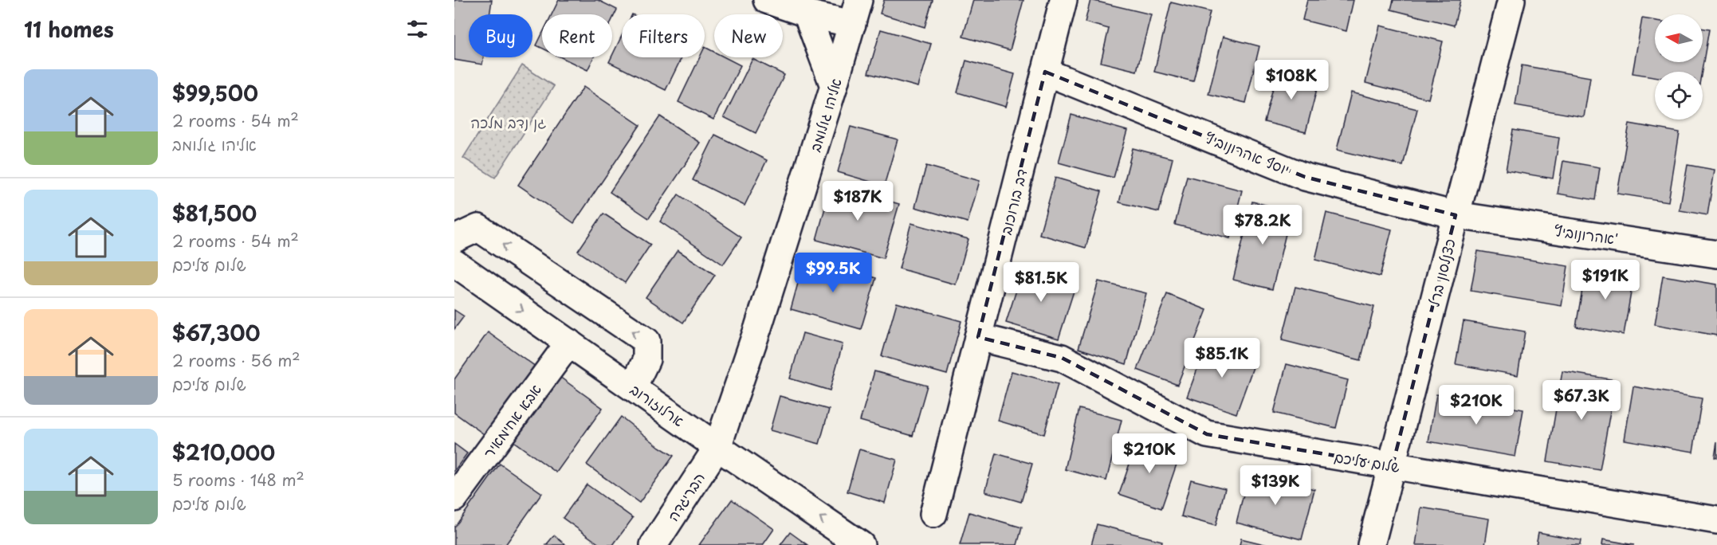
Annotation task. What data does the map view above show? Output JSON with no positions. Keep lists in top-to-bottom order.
{
  "streets": {
    "street": [
      "אליהו גולומב",
      "יוסף אהרונוביץ",
      "דב בורוכוב",
      "אהרונוביץ'",
      "כצנלסון ברל",
      "ארלוזורוב",
      "אבא אחימאיר",
      "שלום עליכם",
      "הבריגדה"
    ]
  },
  "crossings": [
    ["אליהו גולומב", "ארלוזורוב"],
    ["אליהו גולומב", "הבריגדה"],
    ["יוסף אהרונוביץ", "דב בורוכוב"],
    ["יוסף אהרונוביץ", "אהרונוביץ'"],
    ["יוסף אהרונוביץ", "כצנלסון ברל"],
    ["דב בורוכוב", "שלום עליכם"],
    ["אהרונוביץ'", "כצנלסון ברל"],
    ["כצנלסון ברל", "שלום עליכם"],
    ["ארלוזורוב", "אבא אחימאיר"],
    ["ארלוזורוב", "הבריגדה"]
  ],
  "parks": ["גן נדב מלכה"],
  "north": "left",
  "page": {
    "heading": "11 homes",
    "chip": [
      "Buy",
      "Rent",
      "Filters",
      "New"
    ],
    "list": [
      {
        "name": "$99,500",
        "note": "2 rooms · 54 m² · אליהו גולומב"
      },
      {
        "name": "$81,500",
        "note": "2 rooms · 54 m² · שלום עליכם"
      },
      {
        "name": "$67,300",
        "note": "2 rooms · 56 m² · שלום עליכם"
      },
      {
        "name": "$210,000",
        "note": "5 rooms · 148 m² · שלום עליכם"
      }
    ],
    "price": [
      "$108K",
      "$187K",
      "$78.2K",
      "$99.5K",
      "$191K",
      "$81.5K",
      "$85.1K",
      "$67.3K",
      "$210K",
      "$210K",
      "$139K"
    ]
  }
}
